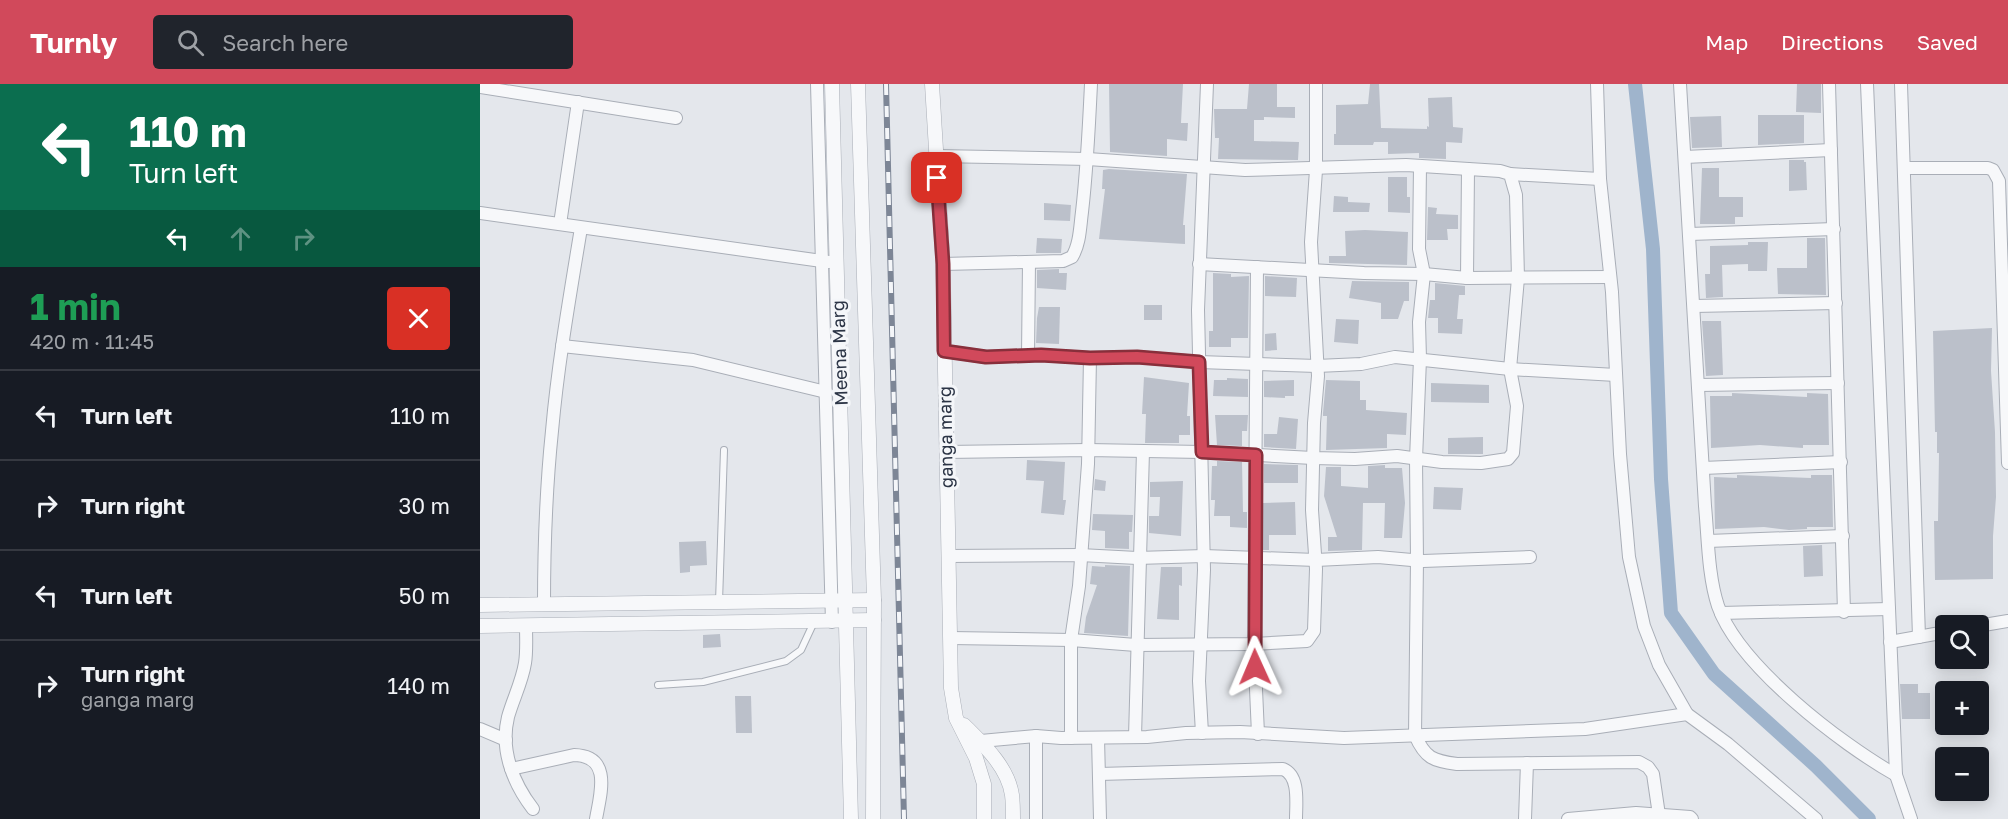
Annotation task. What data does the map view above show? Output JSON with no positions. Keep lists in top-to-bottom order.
{
  "streets": {
    "street": ["Meena Marg", "ganga marg"]
  },
  "page": {
    "header": "Turnly",
    "search": "Search here",
    "nav": ["Map", "Directions", "Saved"],
    "turn": ["110 m", "Turn left"],
    "heading": ["1 min", "420 m · 11:45"],
    "list": [
      {
        "name": "Turn left",
        "value": "110 m"
      },
      {
        "name": "Turn right",
        "value": "30 m"
      },
      {
        "name": "Turn left",
        "value": "50 m"
      },
      {
        "name": "Turn right",
        "note": "ganga marg",
        "value": "140 m"
      }
    ],
    "map_buttons": ["+", "−"]
  }
}
